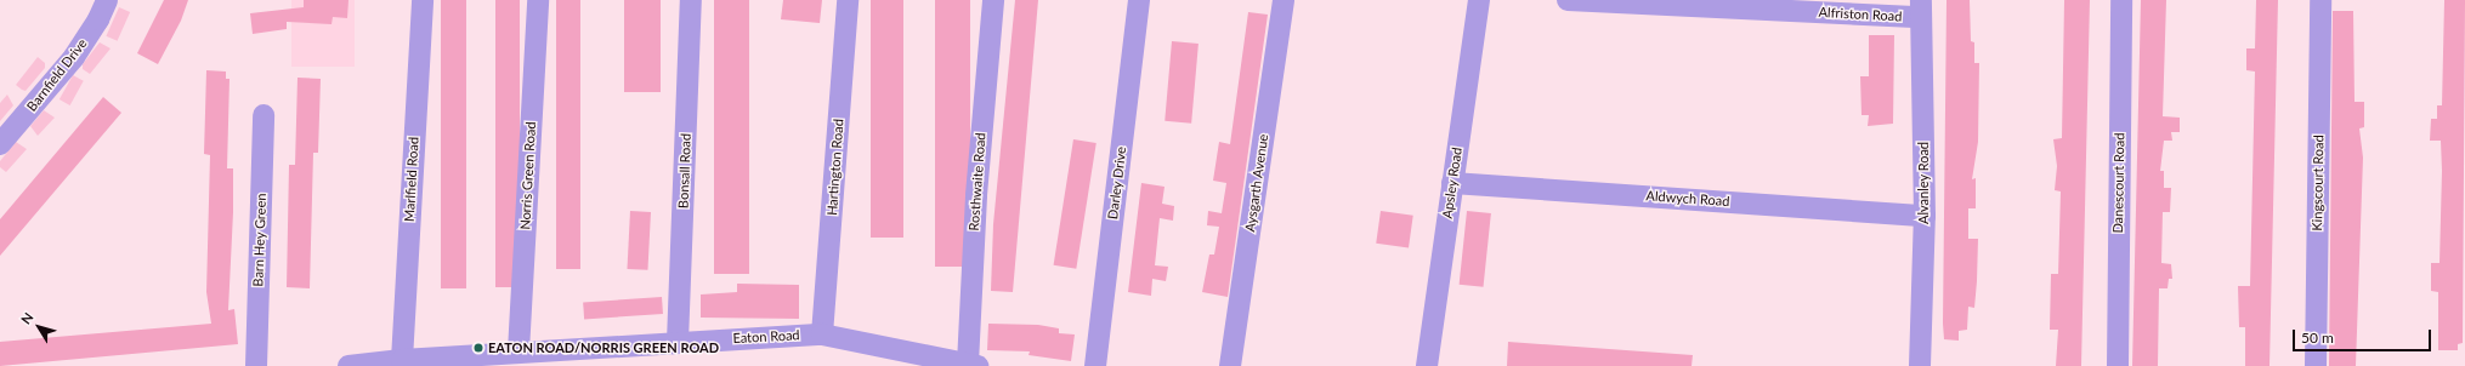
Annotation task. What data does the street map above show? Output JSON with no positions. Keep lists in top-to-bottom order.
{
  "streets": {
    "street": [
      "Alfriston Road",
      "Barnfield Drive",
      "Hartington Road",
      "Bonsall Road",
      "Norris Green Road",
      "Marlfield Road",
      "Rosthwaite Road",
      "Darley Drive",
      "Aysgarth Avenue",
      "Apsley Road",
      "Alvanley Road",
      "Danescourt Road",
      "Kingscourt Road",
      "Aldwych Road",
      "Barn Hey Green",
      "Eaton Road"
    ]
  },
  "crossings": [
    ["Alfriston Road", "Alvanley Road"],
    ["Hartington Road", "Eaton Road"],
    ["Bonsall Road", "Eaton Road"],
    ["Norris Green Road", "Eaton Road"],
    ["Marlfield Road", "Eaton Road"],
    ["Rosthwaite Road", "Eaton Road"],
    ["Apsley Road", "Aldwych Road"],
    ["Alvanley Road", "Aldwych Road"]
  ],
  "places": ["EATON ROAD/NORRIS GREEN ROAD"],
  "scale_bar": "50 m",
  "north": "top left"
}
